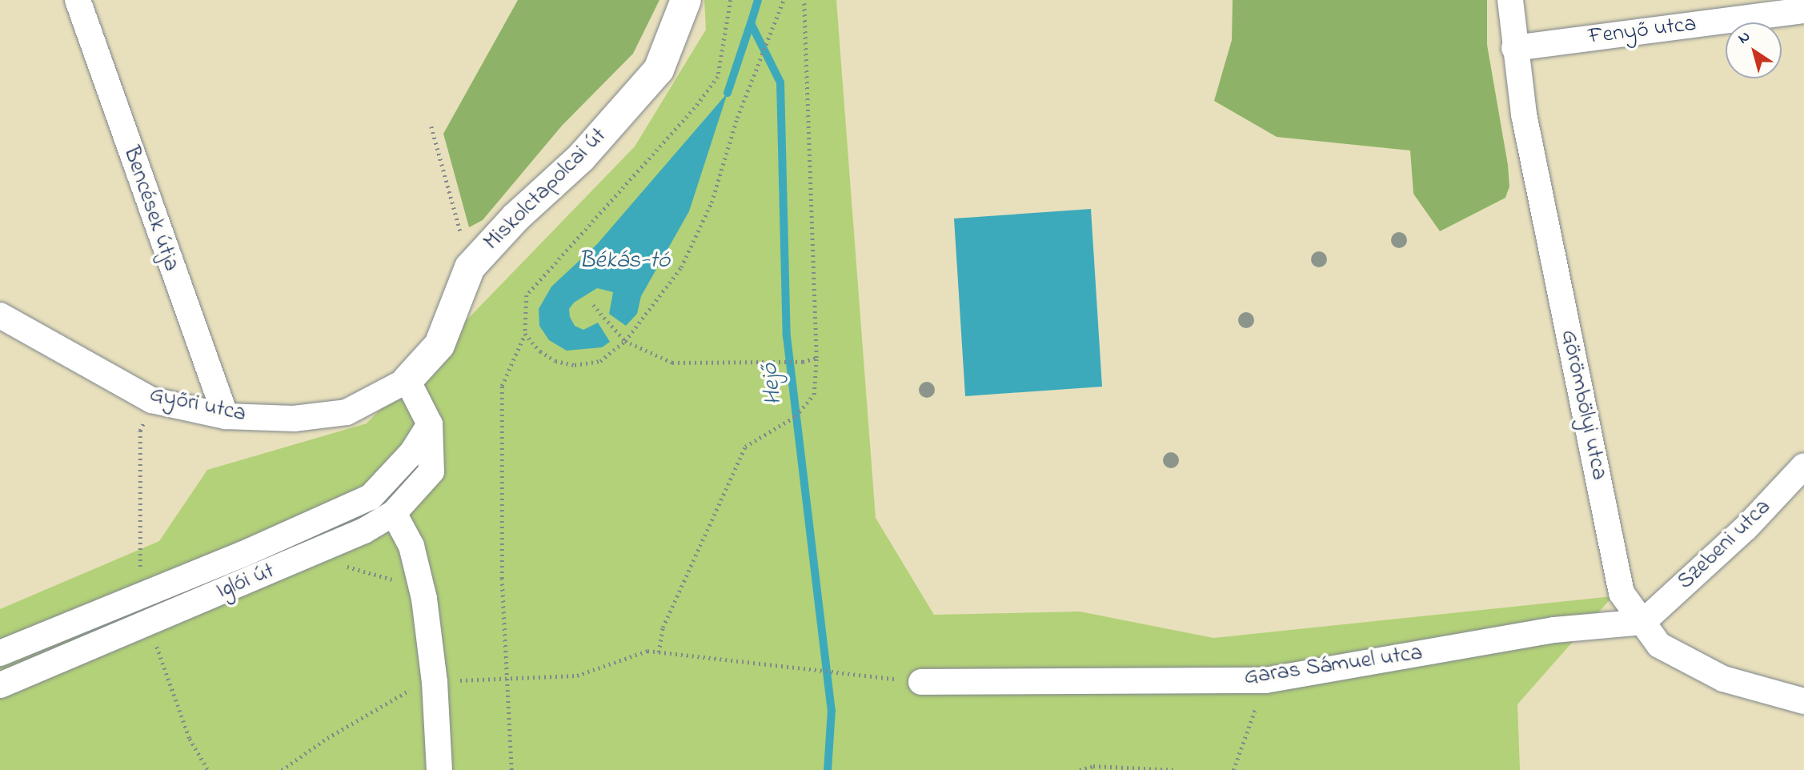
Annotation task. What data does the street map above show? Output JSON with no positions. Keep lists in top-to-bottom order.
{
  "streets": {
    "street": [
      "Fenyő utca",
      "Miskolctapolcai út",
      "Bencések útja",
      "Győri utca",
      "Görömbölyi utca",
      "Szebeni utca",
      "Iglói út",
      "Garas Sámuel utca"
    ]
  },
  "crossings": [
    ["Fenyő utca", "Görömbölyi utca"],
    ["Miskolctapolcai út", "Győri utca"],
    ["Miskolctapolcai út", "Iglói út"],
    ["Bencések útja", "Győri utca"],
    ["Győri utca", "Iglói út"],
    ["Görömbölyi utca", "Szebeni utca"],
    ["Görömbölyi utca", "Garas Sámuel utca"],
    ["Szebeni utca", "Garas Sámuel utca"]
  ],
  "water": ["Békás-tó", "Hejő"],
  "north": "top left"
}
